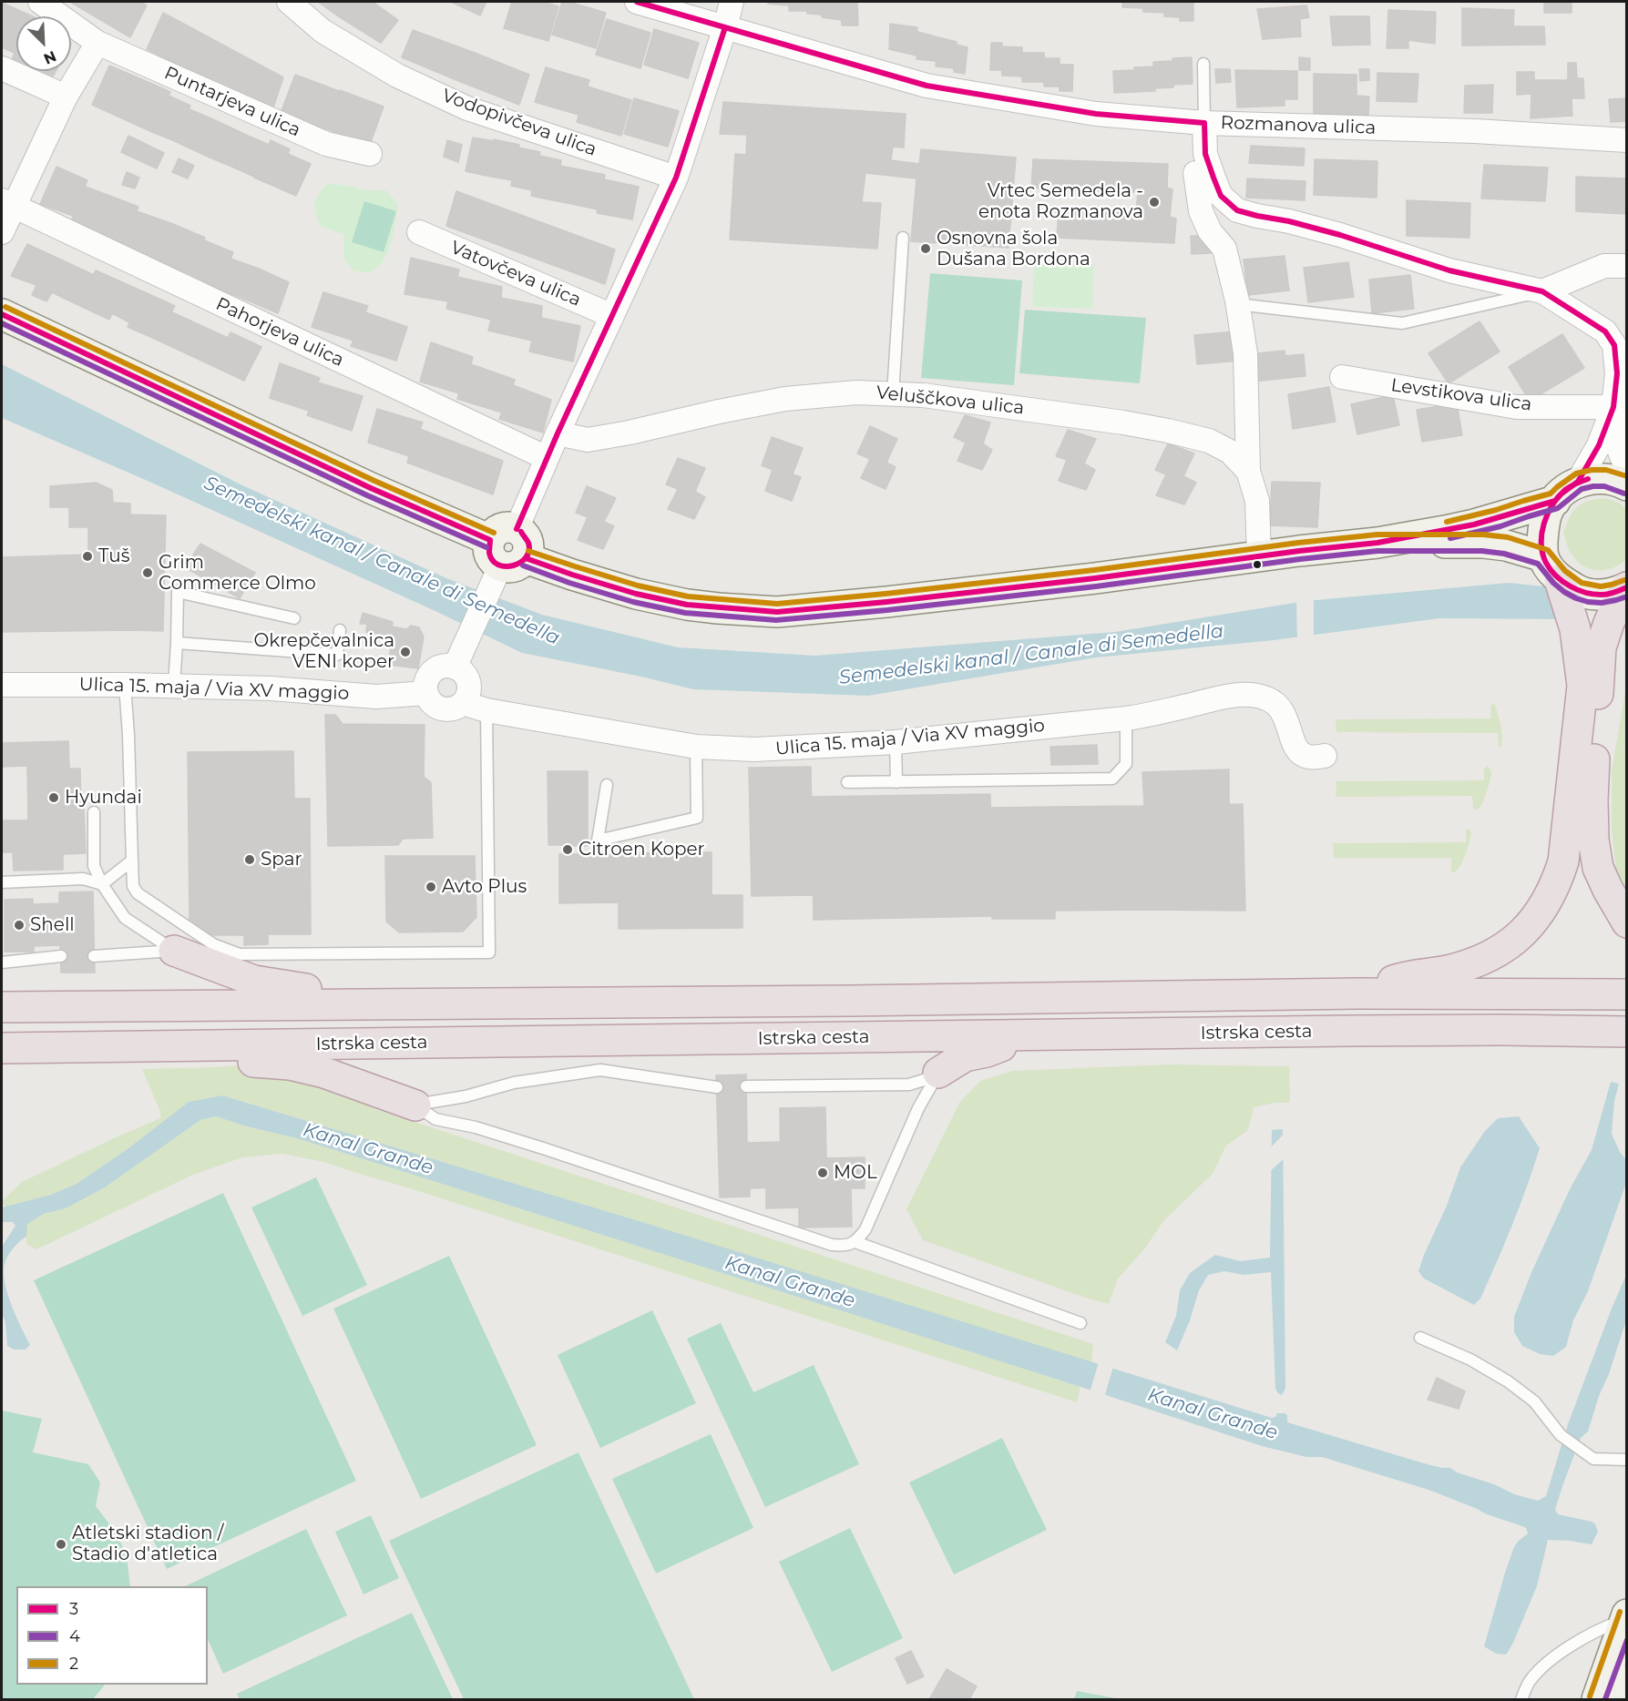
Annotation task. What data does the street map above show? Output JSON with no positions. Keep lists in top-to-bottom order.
{
  "streets": {
    "highway": ["Istrska cesta"],
    "street": [
      "Puntarjeva ulica",
      "Vodopivčeva ulica",
      "Rozmanova ulica",
      "Vatovčeva ulica",
      "Pahorjeva ulica",
      "Levstikova ulica",
      "Veluščkova ulica",
      "Ulica 15. maja / Via XV maggio"
    ]
  },
  "water": ["Semedelski kanal / Canale di Semedella", "Kanal Grande"],
  "places": [
    "Vrtec Semedela - enota Rozmanova",
    "Osnovna šola Dušana Bordona",
    "Tuš",
    "Grim Commerce Olmo",
    "Okrepčevalnica VENI koper",
    "Hyundai",
    "Citroen Koper",
    "Spar",
    "Avto Plus",
    "Shell",
    "MOL",
    "Atletski stadion / Stadio d'atletica"
  ],
  "lines": ["transit line 3", "transit line 2", "transit line 4"],
  "legend": ["3", "4", "2"],
  "north": "bottom right"
}
